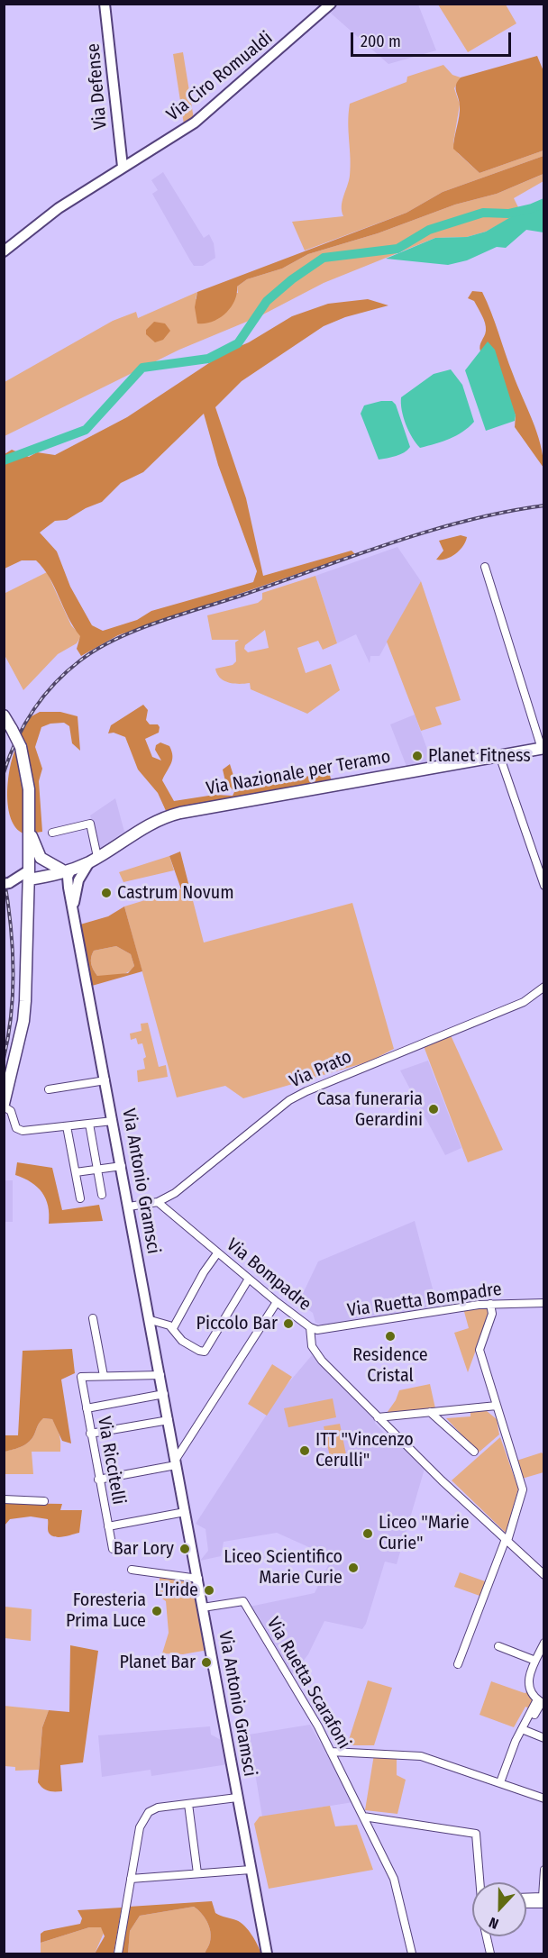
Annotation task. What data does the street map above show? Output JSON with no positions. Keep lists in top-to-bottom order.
{
  "streets": {
    "main road": ["Via Nazionale per Teramo"],
    "street": [
      "Via Ciro Romualdi",
      "Via Defense",
      "Via Prato",
      "Via Antonio Gramsci",
      "Via Bompadre",
      "Via Ruetta Bompadre",
      "Via Riccitelli",
      "Via Ruetta Scarafoni"
    ]
  },
  "crossings": [
    ["Via Ciro Romualdi", "Via Defense"],
    ["Via Nazionale per Teramo", "Via Antonio Gramsci"],
    ["Via Prato", "Via Antonio Gramsci"],
    ["Via Prato", "Via Bompadre"],
    ["Via Antonio Gramsci", "Via Ruetta Scarafoni"],
    ["Via Bompadre", "Via Ruetta Bompadre"]
  ],
  "places": [
    "Planet Fitness",
    "Castrum Novum",
    "Casa funeraria Gerardini",
    "Piccolo Bar",
    "Residence Cristal",
    "ITT \"Vincenzo Cerulli\"",
    "Liceo \"Marie Curie\"",
    "Bar Lory",
    "Liceo Scientifico Marie Curie",
    "L'Iride",
    "Foresteria Prima Luce",
    "Planet Bar"
  ],
  "scale_bar": "200 m",
  "north": "bottom"
}
